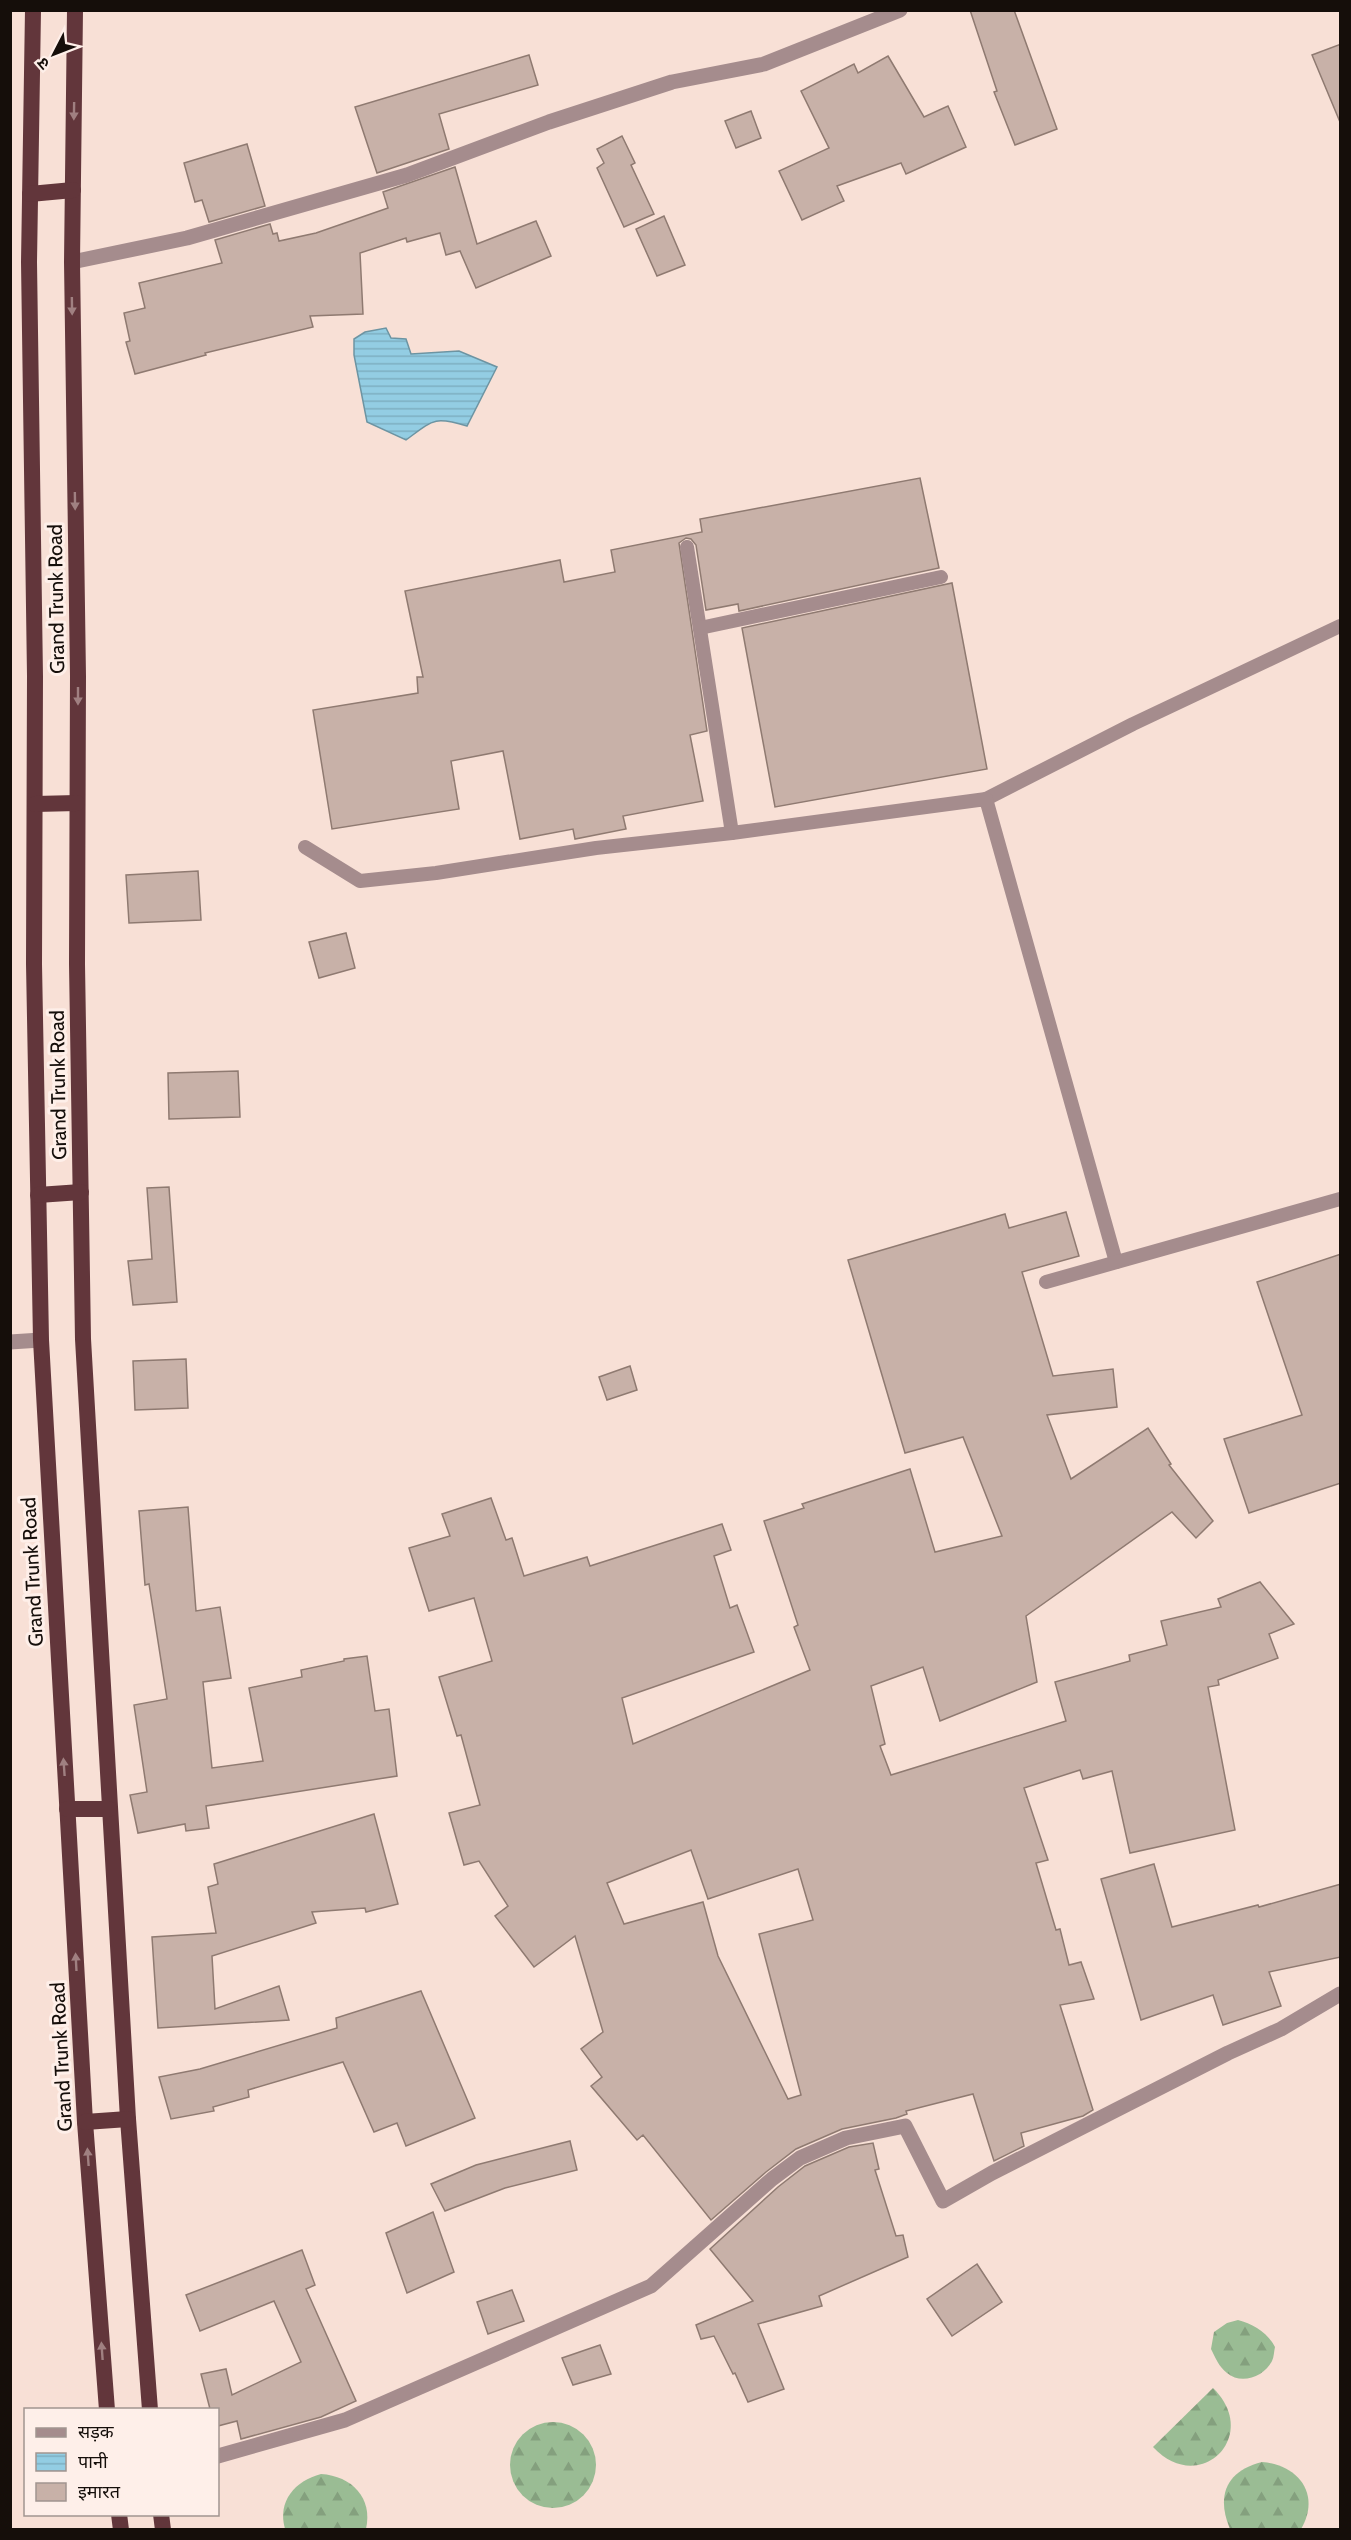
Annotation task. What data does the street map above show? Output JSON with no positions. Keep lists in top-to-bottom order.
{
  "streets": {
    "highway": ["Grand Trunk Road"]
  },
  "legend": ["सड़क", "पानी", "इमारत"],
  "north": "bottom left"
}
